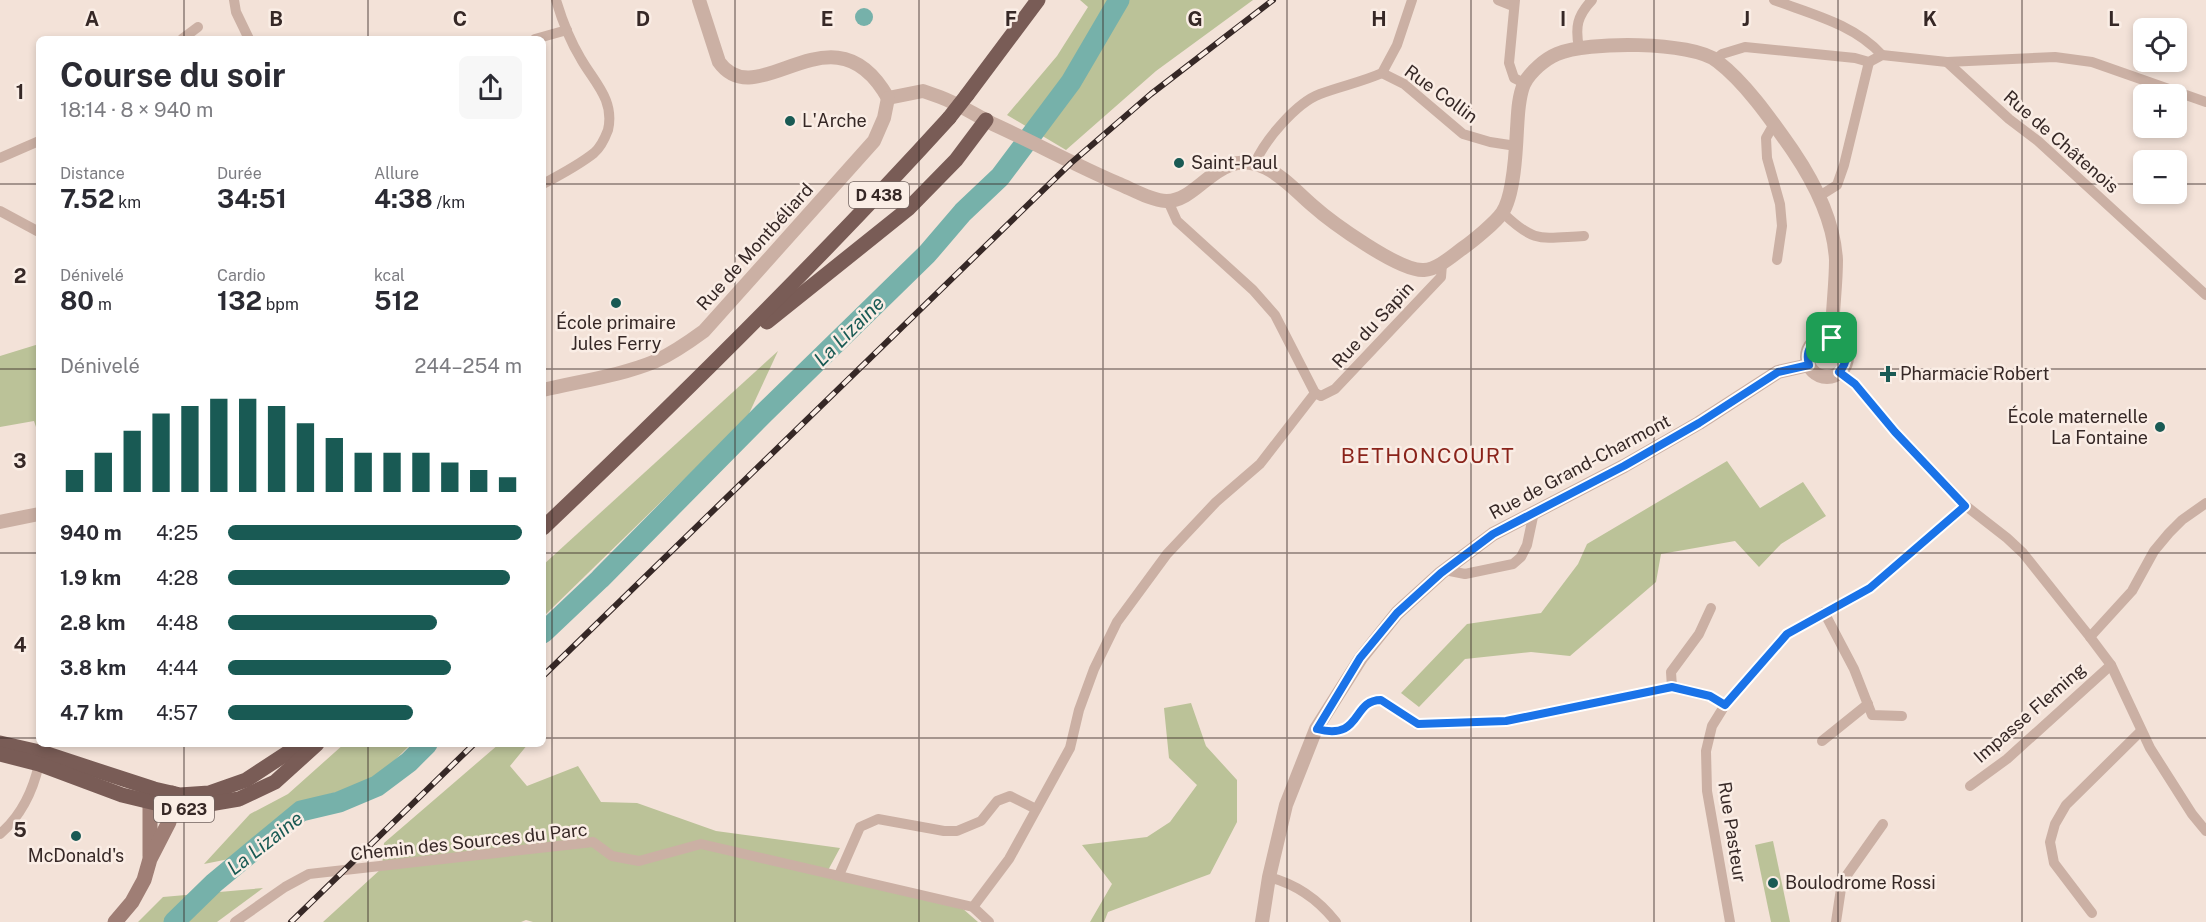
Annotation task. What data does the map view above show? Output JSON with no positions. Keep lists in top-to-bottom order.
{
  "streets": {
    "main road": ["D 438", "D 623"],
    "street": [
      "Rue Collin",
      "Rue de Châtenois",
      "Rue de Montbéliard",
      "Rue du Sapin",
      "Rue de Grand-Charmont",
      "Impasse Fleming",
      "Rue Pasteur",
      "Chemin des Sources du Parc"
    ]
  },
  "districts": ["BETHONCOURT"],
  "water": ["La Lizaine"],
  "places": {
    "other": [
      "L'Arche",
      "Saint-Paul",
      "École primaire Jules Ferry",
      "École maternelle La Fontaine",
      "McDonald's",
      "Boulodrome Rossi"
    ],
    "health": ["Pharmacie Robert"]
  },
  "page": {
    "map_buttons": ["+", "−"],
    "heading": ["Course du soir", "18:14 · 8 × 940 m"],
    "stats": [
      ["Distance", "7.52 km"],
      ["Durée", "34:51"],
      ["Allure", "4:38 /km"],
      ["Dénivelé", "80 m"],
      ["Cardio", "132 bpm"],
      ["kcal", "512"]
    ],
    "chart": ["Dénivelé", "244–254 m"],
    "list": [
      {
        "name": "940 m",
        "note": "4:25"
      },
      {
        "name": "1.9 km",
        "note": "4:28"
      },
      {
        "name": "2.8 km",
        "note": "4:48"
      },
      {
        "name": "3.8 km",
        "note": "4:44"
      },
      {
        "name": "4.7 km",
        "note": "4:57"
      }
    ]
  },
  "grid": {
    "columns": [
      "A",
      "B",
      "C",
      "D",
      "E",
      "F",
      "G",
      "H",
      "I",
      "J",
      "K",
      "L"
    ],
    "rows": [
      "1",
      "2",
      "3",
      "4",
      "5"
    ]
  }
}
